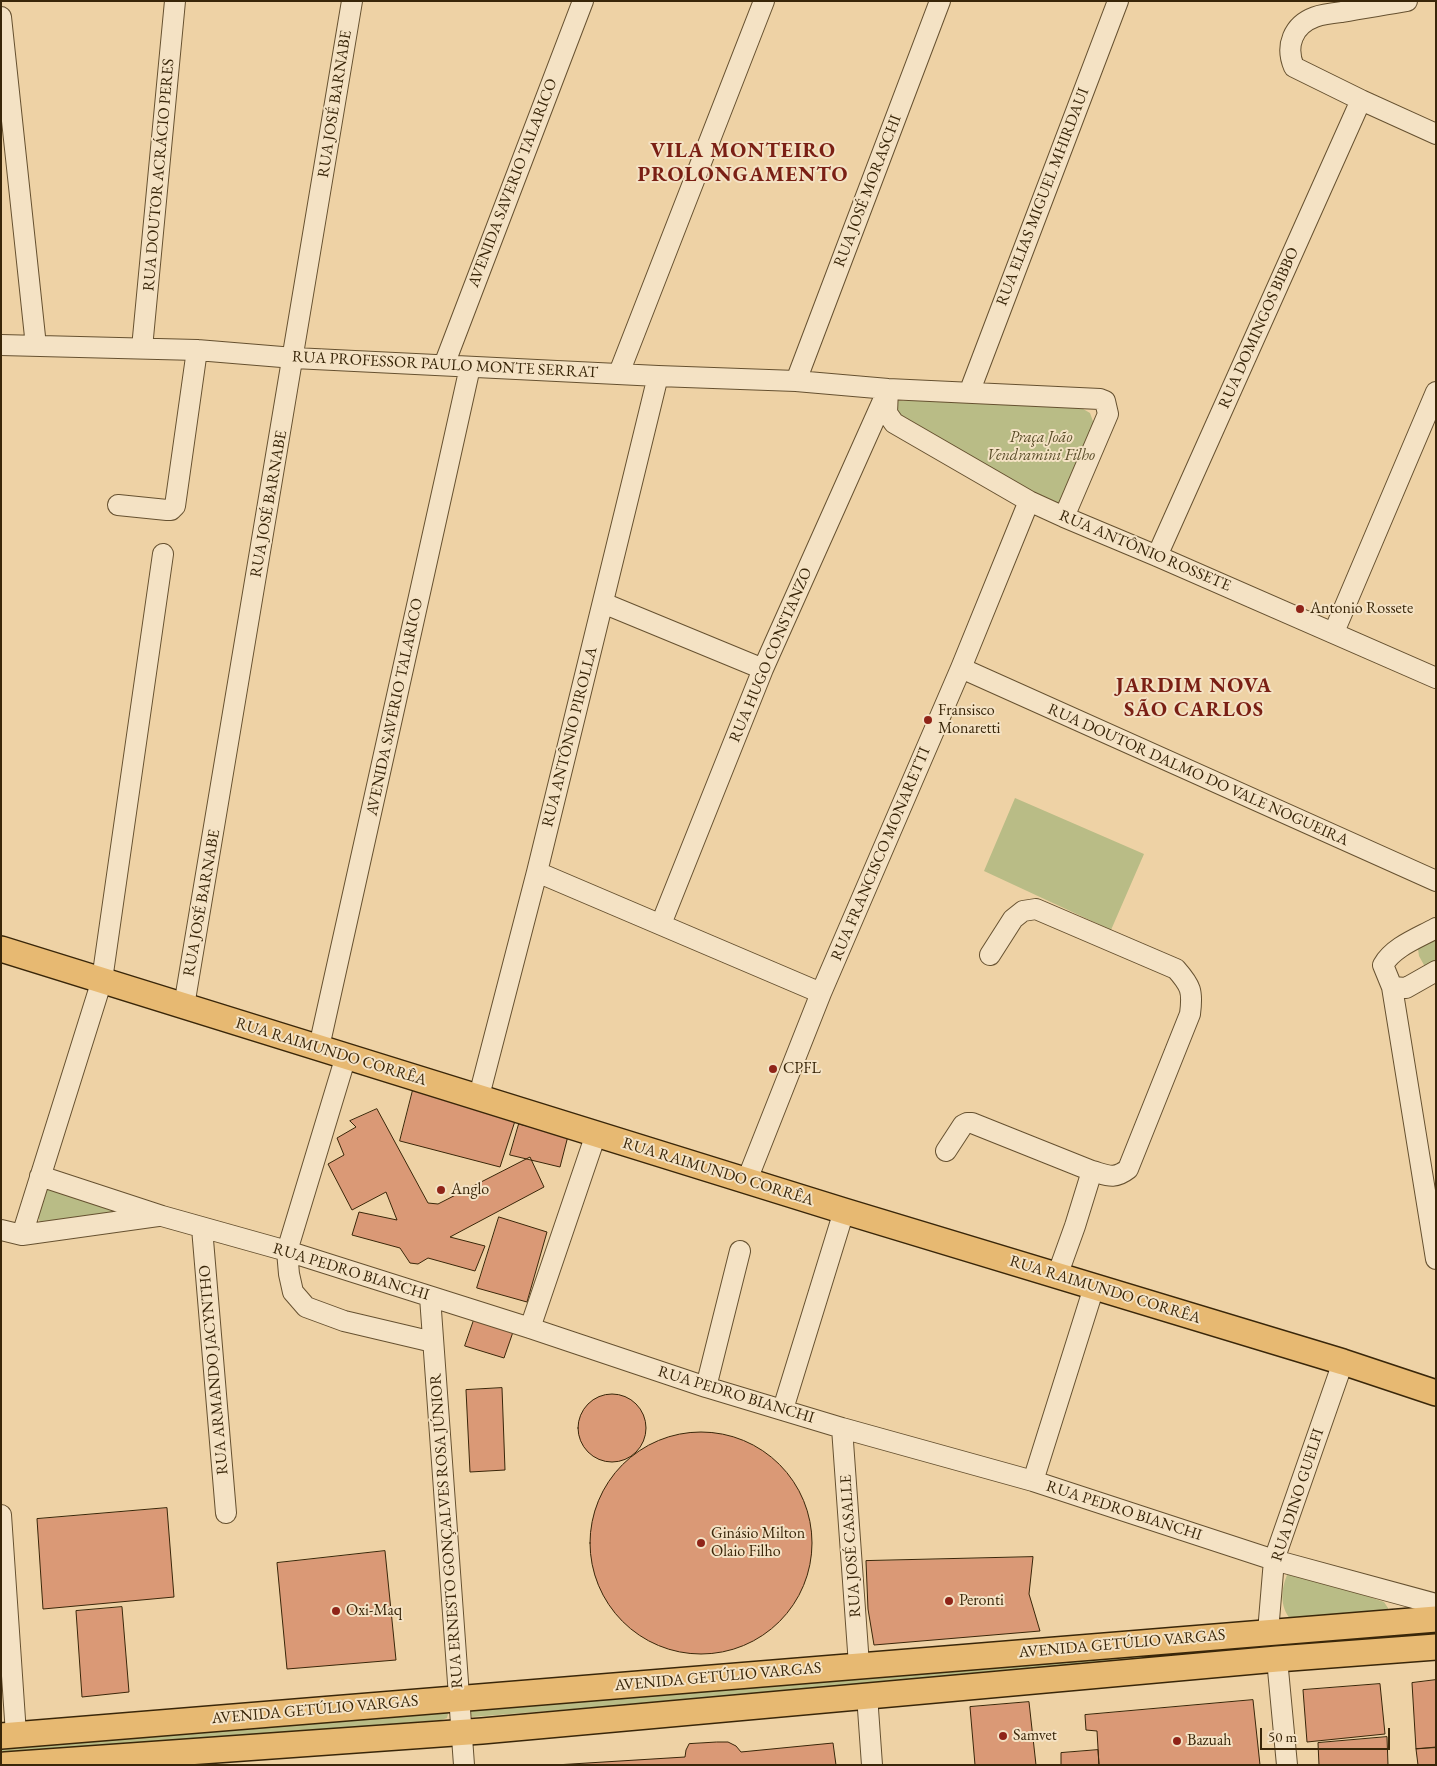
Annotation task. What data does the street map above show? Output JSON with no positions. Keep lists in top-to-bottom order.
{
  "streets": {
    "main road": ["RUA RAIMUNDO CORRÊA", "AVENIDA GETÚLIO VARGAS"],
    "street": [
      "RUA JOSÉ BARNABE",
      "RUA DOUTOR ACRÁCIO PERES",
      "AVENIDA SAVERIO TALARICO",
      "RUA JOSÉ MORASCHI",
      "RUA ELIAS MIGUEL MHIRDAUI",
      "RUA DOMINGOS BIBBO",
      "RUA PROFESSOR PAULO MONTE SERRAT",
      "RUA ANTÔNIO ROSSETE",
      "RUA HUGO CONSTANZO",
      "RUA ANTÔNIO PIROLLA",
      "RUA DOUTOR DALMO DO VALE NOGUEIRA",
      "RUA FRANCISCO MONARETTI",
      "RUA PEDRO BIANCHI",
      "RUA ARMANDO JACYNTHO",
      "RUA DINO GUELFI",
      "RUA ERNESTO GONÇALVES ROSA JÚNIOR",
      "RUA JOSÉ CASALLE"
    ]
  },
  "crossings": [
    ["RUA JOSÉ BARNABE", "RUA PROFESSOR PAULO MONTE SERRAT"],
    ["RUA JOSÉ BARNABE", "RUA RAIMUNDO CORRÊA"],
    ["RUA DOUTOR ACRÁCIO PERES", "RUA PROFESSOR PAULO MONTE SERRAT"],
    ["AVENIDA SAVERIO TALARICO", "RUA PROFESSOR PAULO MONTE SERRAT"],
    ["AVENIDA SAVERIO TALARICO", "RUA RAIMUNDO CORRÊA"],
    ["RUA JOSÉ MORASCHI", "RUA PROFESSOR PAULO MONTE SERRAT"],
    ["RUA DOMINGOS BIBBO", "RUA ANTÔNIO ROSSETE"],
    ["RUA PROFESSOR PAULO MONTE SERRAT", "RUA ANTÔNIO ROSSETE"],
    ["RUA PROFESSOR PAULO MONTE SERRAT", "RUA HUGO CONSTANZO"],
    ["RUA PROFESSOR PAULO MONTE SERRAT", "RUA ANTÔNIO PIROLLA"],
    ["RUA ANTÔNIO ROSSETE", "RUA HUGO CONSTANZO"],
    ["RUA ANTÔNIO ROSSETE", "RUA FRANCISCO MONARETTI"],
    ["RUA ANTÔNIO PIROLLA", "RUA RAIMUNDO CORRÊA"],
    ["RUA DOUTOR DALMO DO VALE NOGUEIRA", "RUA FRANCISCO MONARETTI"],
    ["RUA FRANCISCO MONARETTI", "RUA RAIMUNDO CORRÊA"],
    ["RUA RAIMUNDO CORRÊA", "RUA DINO GUELFI"],
    ["RUA PEDRO BIANCHI", "RUA ARMANDO JACYNTHO"],
    ["RUA PEDRO BIANCHI", "RUA DINO GUELFI"],
    ["RUA PEDRO BIANCHI", "RUA ERNESTO GONÇALVES ROSA JÚNIOR"],
    ["RUA PEDRO BIANCHI", "RUA JOSÉ CASALLE"],
    ["RUA DINO GUELFI", "AVENIDA GETÚLIO VARGAS"],
    ["RUA ERNESTO GONÇALVES ROSA JÚNIOR", "AVENIDA GETÚLIO VARGAS"],
    ["RUA JOSÉ CASALLE", "AVENIDA GETÚLIO VARGAS"]
  ],
  "districts": ["VILA MONTEIRO PROLONGAMENTO", "JARDIM NOVA SÃO CARLOS"],
  "parks": ["Praça João Vendramini Filho"],
  "places": [
    "Antonio Rossete",
    "Fransisco Monaretti",
    "CPFL",
    "Anglo",
    "Ginásio Milton Olaio Filho",
    "Peronti",
    "Oxi-Maq",
    "Samvet",
    "Bazuah"
  ],
  "scale_bar": "50 m"
}
